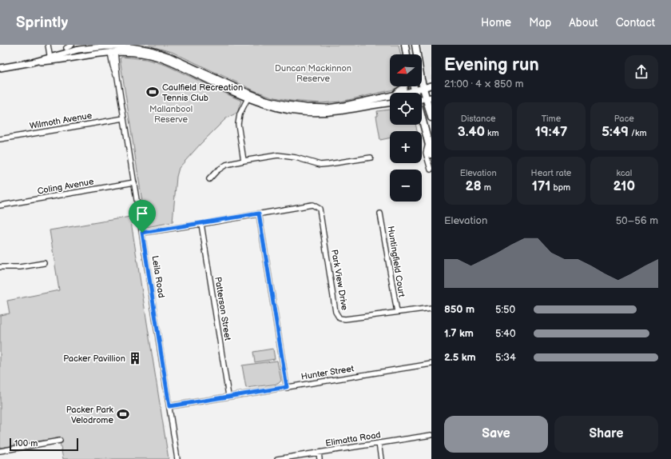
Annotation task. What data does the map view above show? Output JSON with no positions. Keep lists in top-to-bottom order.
{
  "streets": {
    "street": [
      "Wilmoth Avenue",
      "Coling Avenue",
      "Huntingfield Court",
      "Leila Road",
      "Park View Drive",
      "Patterson Street",
      "Hunter Street",
      "Elimatta Road"
    ]
  },
  "crossings": [
    ["Wilmoth Avenue", "Leila Road"],
    ["Coling Avenue", "Leila Road"],
    ["Huntingfield Court", "Park View Drive"],
    ["Leila Road", "Hunter Street"],
    ["Patterson Street", "Hunter Street"]
  ],
  "parks": ["Duncan Mackinnon Reserve", "Mallanbool Reserve"],
  "places": {
    "sports": ["Caulfield Recreation Tennis Club", "Packer Park Velodrome"],
    "building": ["Packer Pavillion"]
  },
  "scale_bar": "100 m",
  "north": "left",
  "page": {
    "header": "Sprintly",
    "nav": [
      "Home",
      "Map",
      "About",
      "Contact"
    ],
    "heading": ["Evening run", "21:00 · 4 × 850 m"],
    "map_buttons": ["+", "−"],
    "stats": [
      ["Distance", "3.40 km"],
      ["Time", "19:47"],
      ["Pace", "5:49 /km"],
      ["Elevation", "28 m"],
      ["Heart rate", "171 bpm"],
      ["kcal", "210"]
    ],
    "chart": ["Elevation", "50–56 m"],
    "list": [
      {
        "name": "850 m",
        "note": "5:50"
      },
      {
        "name": "1.7 km",
        "note": "5:40"
      },
      {
        "name": "2.5 km",
        "note": "5:34"
      }
    ],
    "buttons": ["Save", "Share"],
    "scale": "100 m"
  }
}
